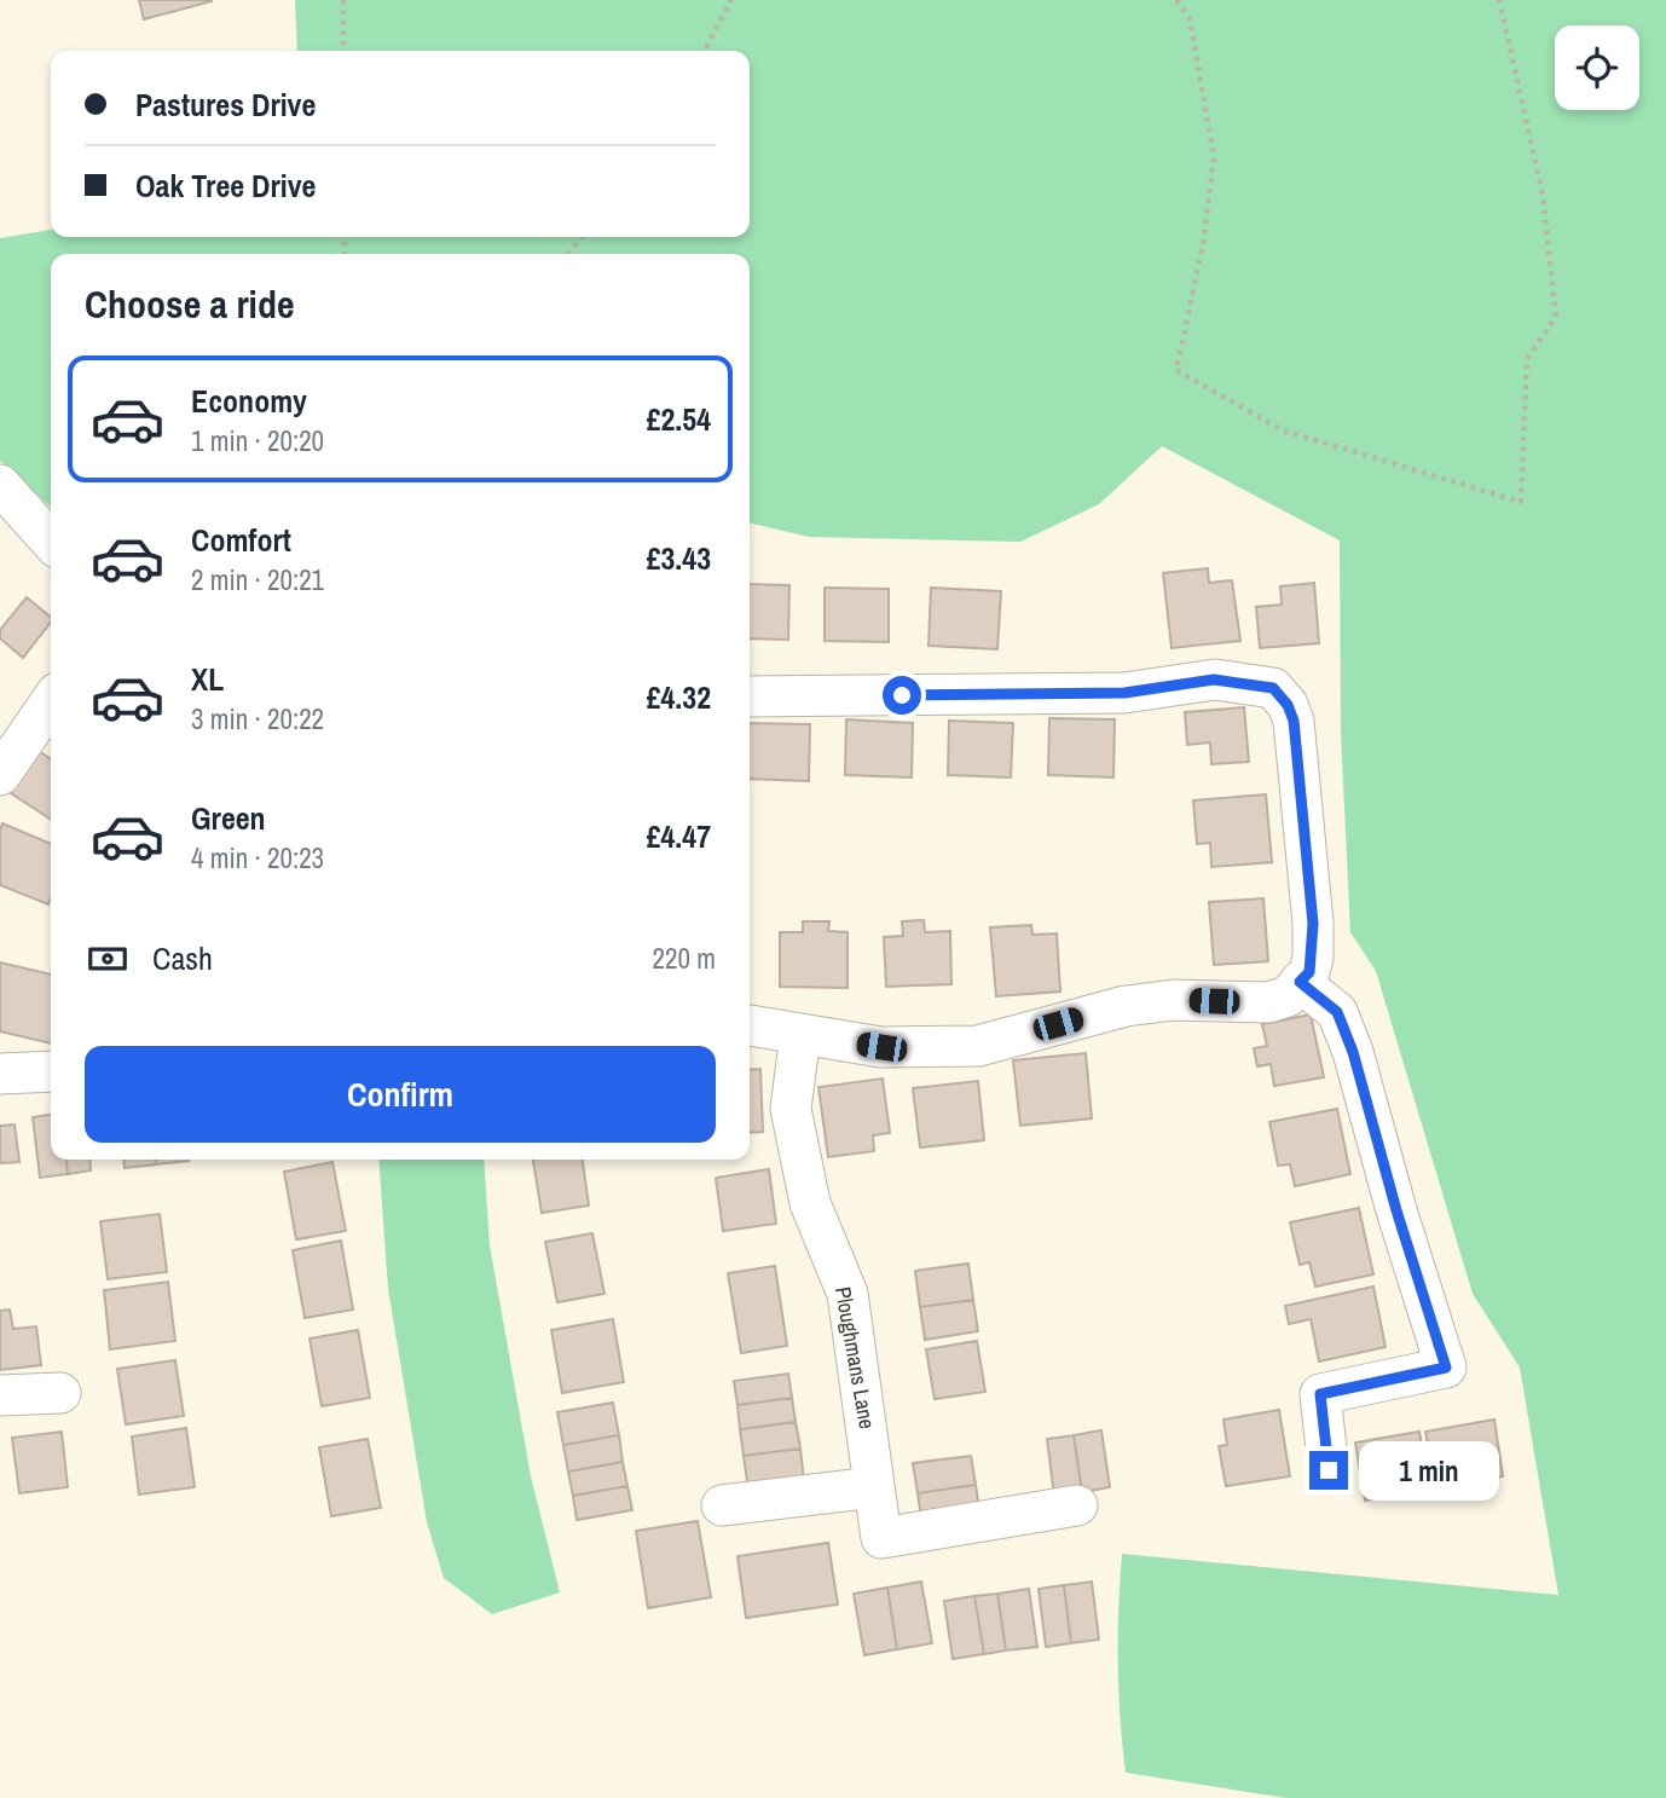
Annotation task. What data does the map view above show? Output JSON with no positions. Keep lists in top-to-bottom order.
{
  "streets": {
    "street": ["Ploughmans Lane"]
  },
  "page": {
    "banner": ["Pastures Drive", "Oak Tree Drive"],
    "heading": "Choose a ride",
    "list": [
      {
        "name": "Economy",
        "note": "1 min · 20:20",
        "value": "£2.54"
      },
      {
        "name": "Comfort",
        "note": "2 min · 20:21",
        "value": "£3.43"
      },
      {
        "name": "XL",
        "note": "3 min · 20:22",
        "value": "£4.32"
      },
      {
        "name": "Green",
        "note": "4 min · 20:23",
        "value": "£4.47"
      }
    ],
    "pay": ["Cash", "220 m"],
    "buttons": "Confirm",
    "bubble": "1 min"
  }
}
